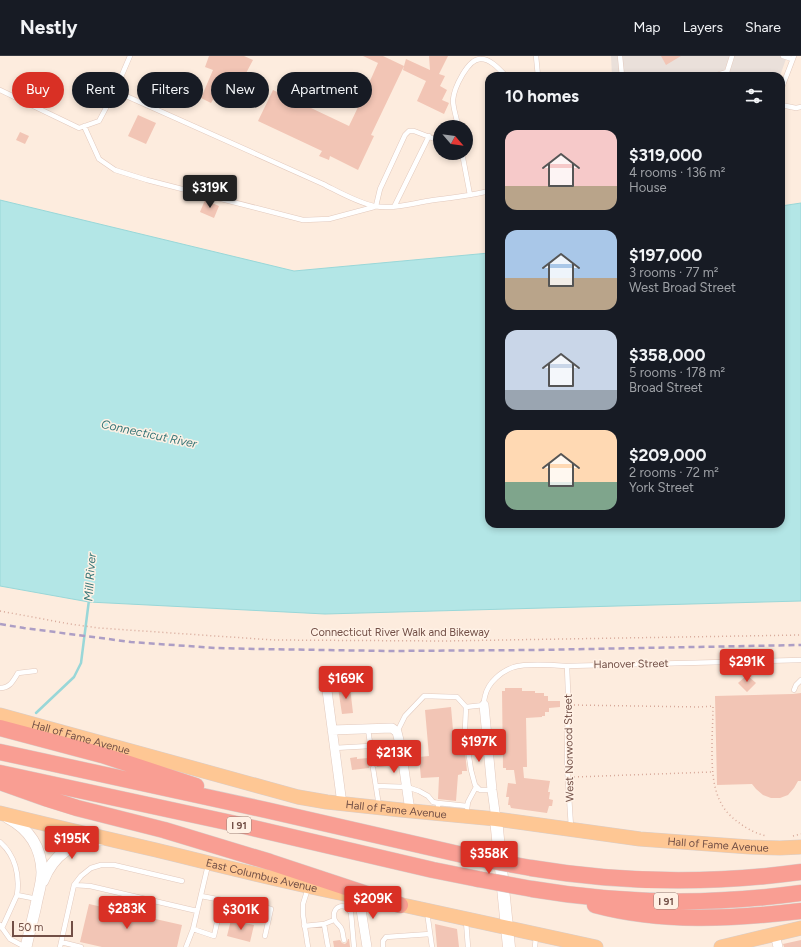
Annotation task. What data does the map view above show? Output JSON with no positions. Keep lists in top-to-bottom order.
{
  "streets": {
    "highway": ["I 91"],
    "main road": ["Hall of Fame Avenue", "East Columbus Avenue"],
    "lane": ["Hanover Street", "West Norwood Street"],
    "path": ["Connecticut River Walk and Bikeway"]
  },
  "crossings": [
    ["Hanover Street", "West Norwood Street"],
    ["Hall of Fame Avenue", "West Norwood Street"]
  ],
  "water": ["Connecticut River", "Mill River"],
  "scale_bar": "50 m",
  "north": "bottom right",
  "page": {
    "header": "Nestly",
    "nav": ["Map", "Layers", "Share"],
    "chip": [
      "Buy",
      "Rent",
      "Filters",
      "New",
      "Apartment"
    ],
    "heading": "10 homes",
    "list": [
      {
        "name": "$319,000",
        "note": "4 rooms · 136 m² · House"
      },
      {
        "name": "$197,000",
        "note": "3 rooms · 77 m² · West Broad Street"
      },
      {
        "name": "$358,000",
        "note": "5 rooms · 178 m² · Broad Street"
      },
      {
        "name": "$209,000",
        "note": "2 rooms · 72 m² · York Street"
      }
    ],
    "price": [
      "$319K",
      "$291K",
      "$169K",
      "$197K",
      "$213K",
      "$195K",
      "$358K",
      "$209K",
      "$283K",
      "$301K"
    ],
    "scale": "50 m"
  }
}
